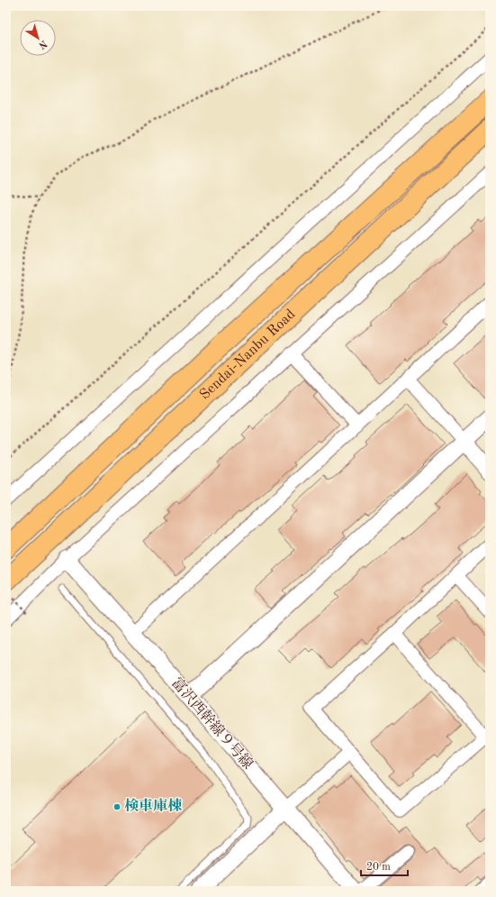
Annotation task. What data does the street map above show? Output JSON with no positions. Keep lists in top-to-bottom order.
{
  "streets": {
    "highway": ["Sendai-Nanbu Road"],
    "street": ["富沢西幹線９号線"]
  },
  "places": ["検車庫棟"],
  "scale_bar": "20 m",
  "north": "bottom right"
}
